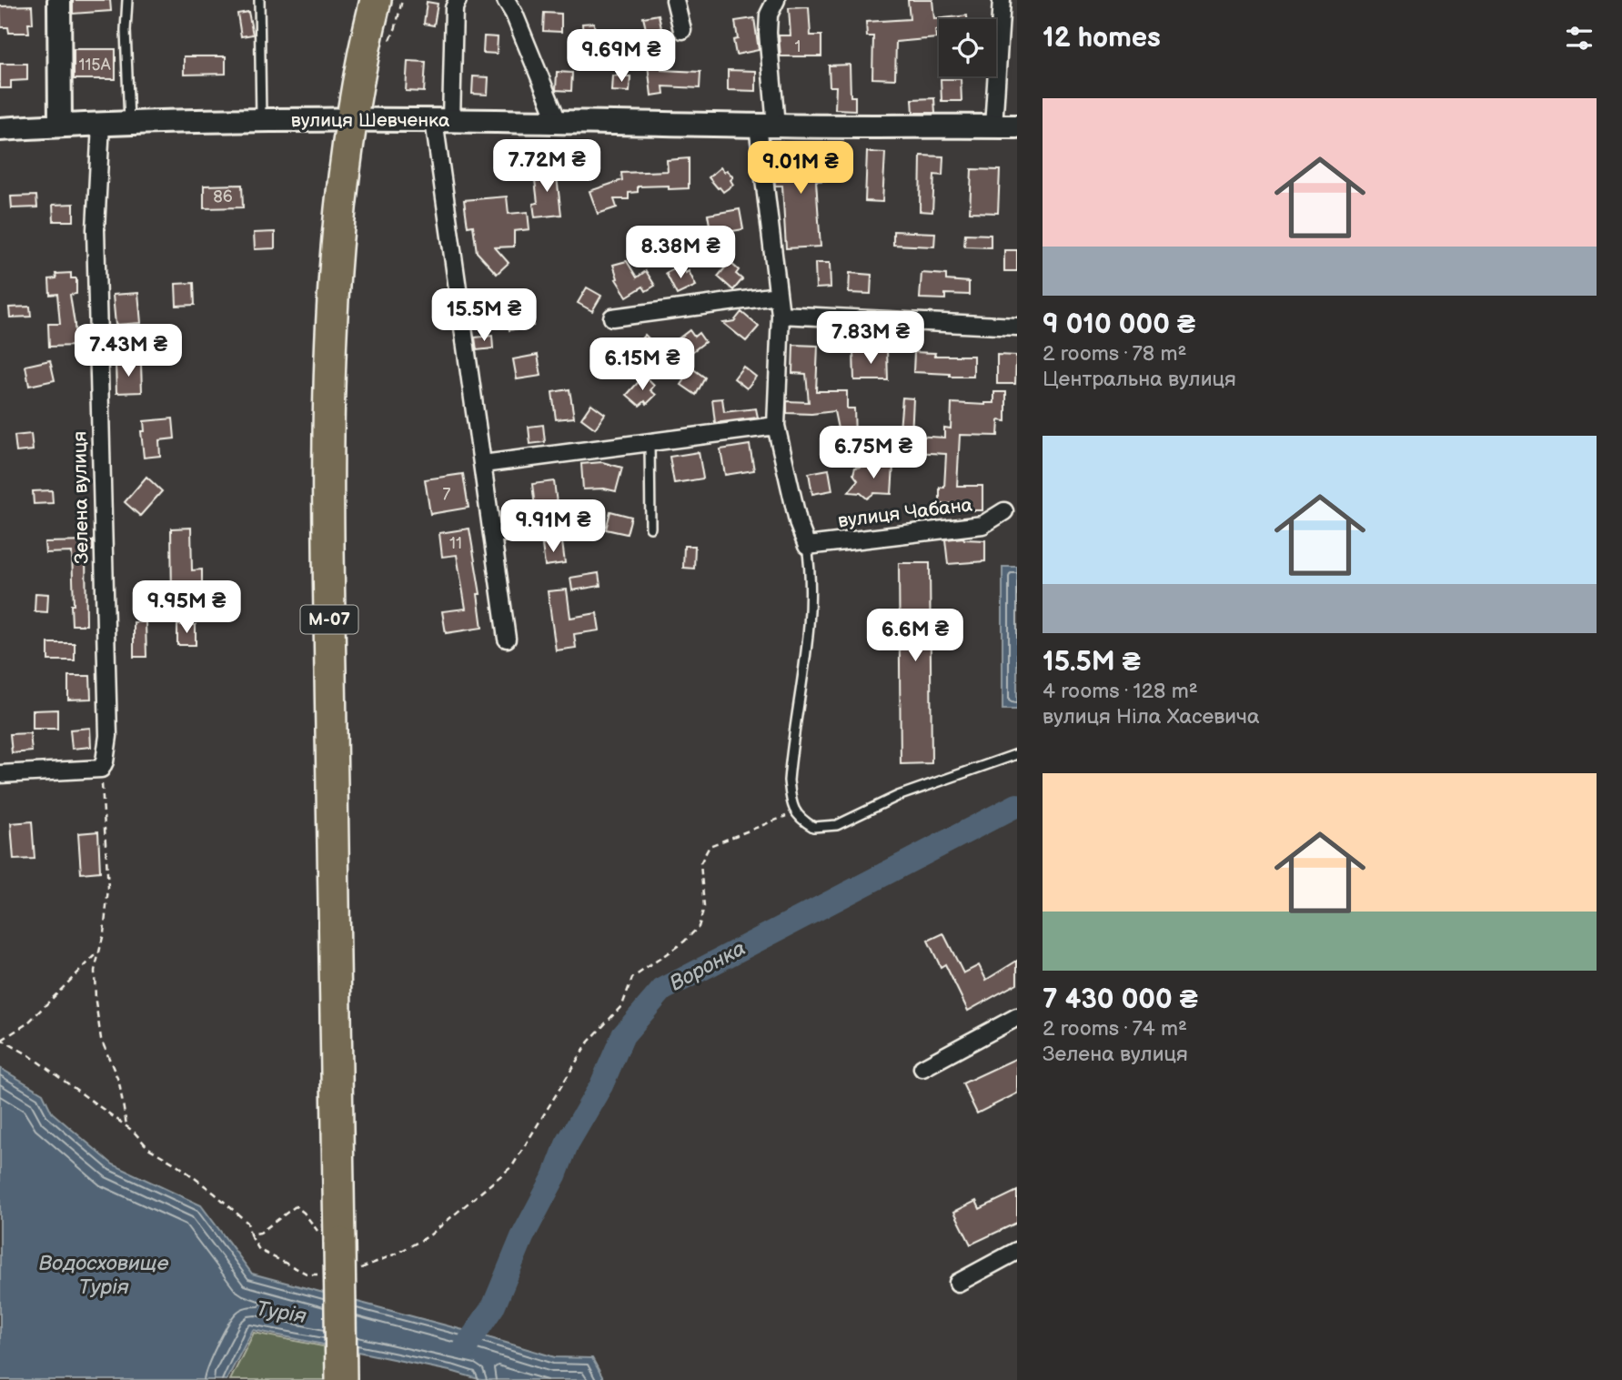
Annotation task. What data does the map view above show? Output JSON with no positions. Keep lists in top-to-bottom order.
{
  "streets": {
    "highway": ["М-07"],
    "street": ["вулиця Шевченка", "Зелена вулиця", "вулиця Чабана"]
  },
  "crossings": [
    ["вулиця Шевченка", "Зелена вулиця"],
    ["вулиця Шевченка", "М-07"]
  ],
  "water": ["Воронка", "Водосховище Турія", "Турія"],
  "house_numbers": [
    "1",
    "115А",
    "86",
    "7",
    "11"
  ],
  "page": {
    "heading": "12 homes",
    "price": [
      "9.69M ₴",
      "7.72M ₴",
      "9.01M ₴",
      "8.38M ₴",
      "15.5M ₴",
      "7.83M ₴",
      "7.43M ₴",
      "6.15M ₴",
      "6.75M ₴",
      "9.91M ₴",
      "9.95M ₴",
      "6.6M ₴"
    ],
    "list": [
      {
        "name": "9 010 000 ₴",
        "note": "2 rooms · 78 m² · Центральна вулиця"
      },
      {
        "name": "15.5M ₴",
        "note": "4 rooms · 128 m² · вулиця Ніла Хасевича"
      },
      {
        "name": "7 430 000 ₴",
        "note": "2 rooms · 74 m² · Зелена вулиця"
      }
    ]
  }
}
